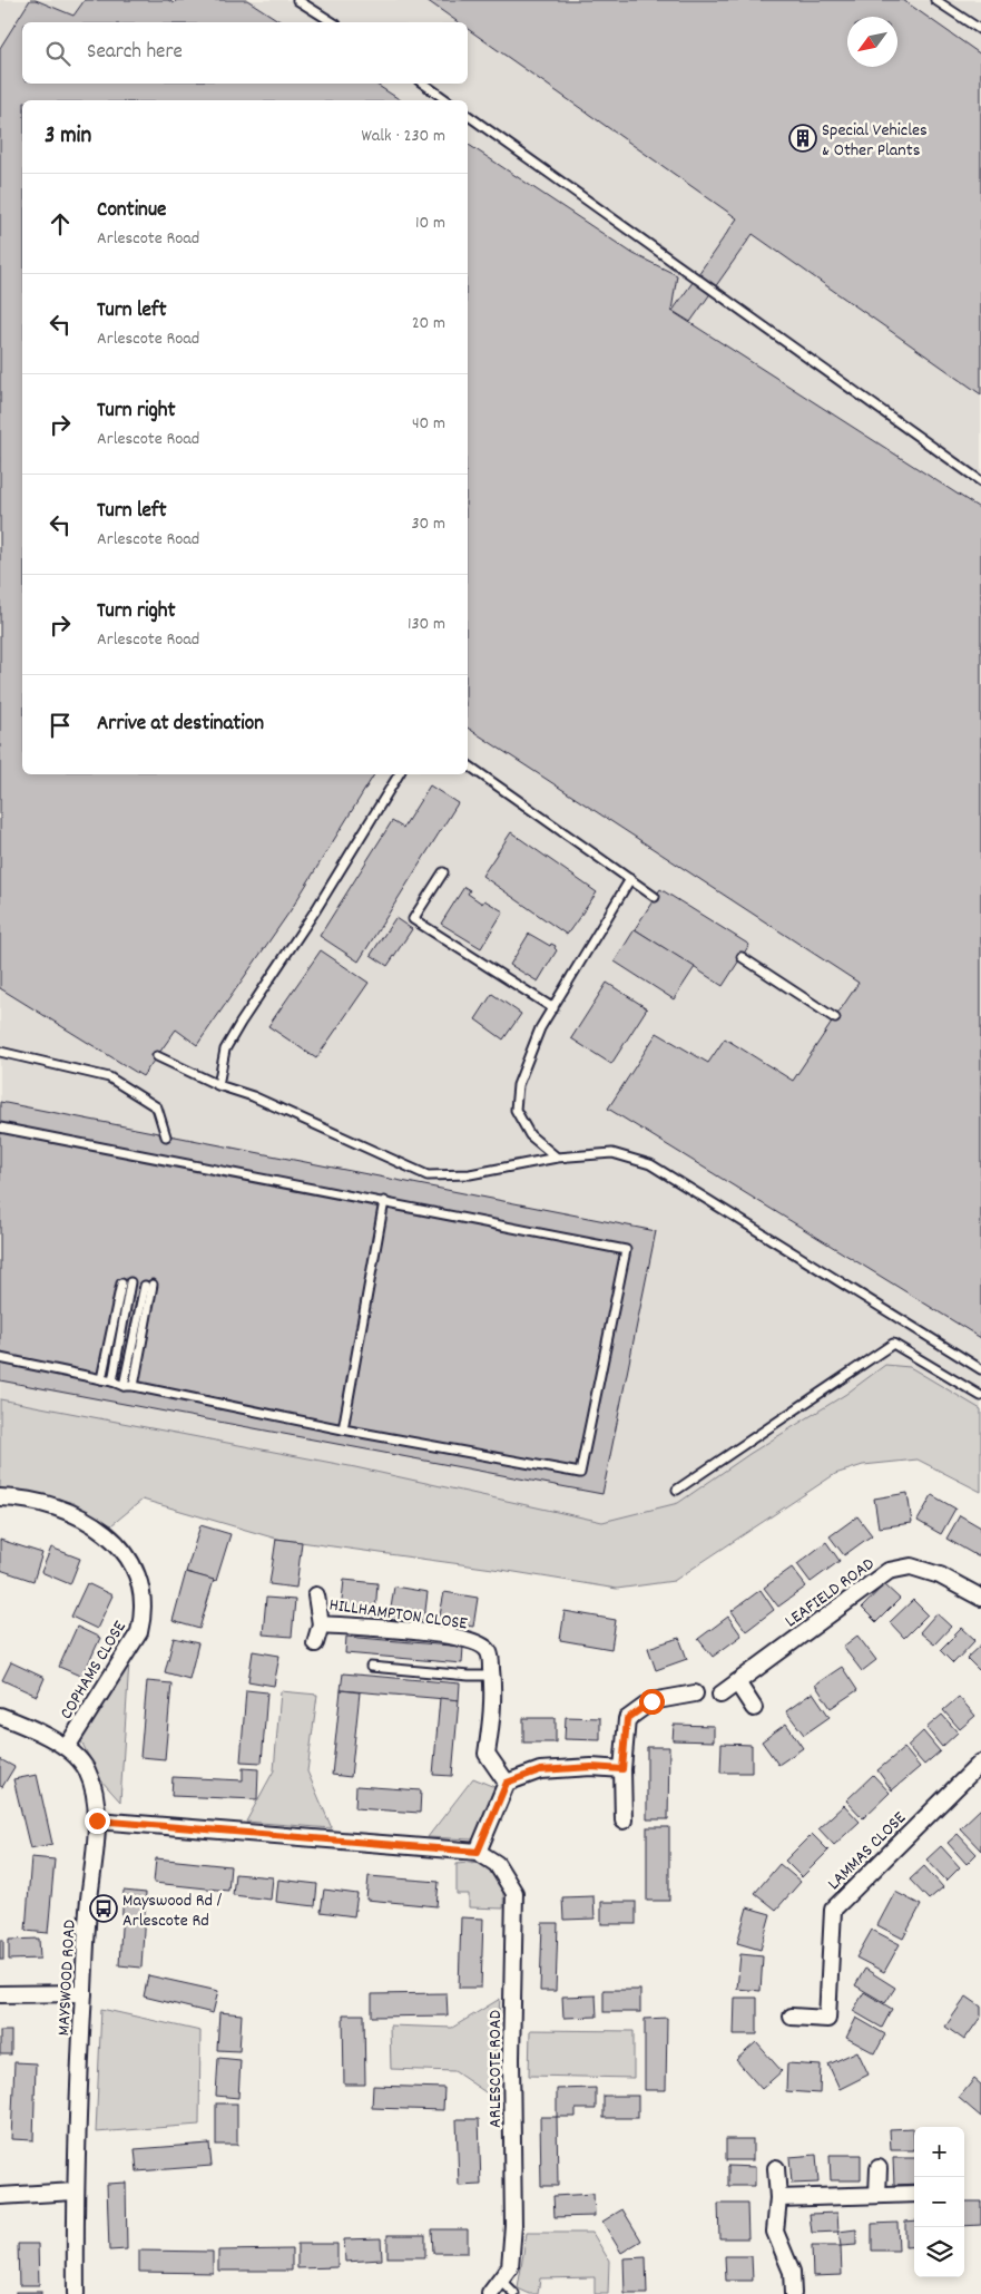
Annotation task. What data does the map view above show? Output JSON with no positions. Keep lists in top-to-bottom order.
{
  "streets": {
    "street": [
      "LEAFIELD ROAD",
      "HILLHAMPTON CLOSE",
      "COPHAMS CLOSE",
      "LAMMAS CLOSE",
      "MAYSWOOD ROAD",
      "ARLESCOTE ROAD"
    ]
  },
  "crossings": [
    ["COPHAMS CLOSE", "MAYSWOOD ROAD"]
  ],
  "places": {
    "building": ["Special Vehicles & Other Plants"],
    "bus stop": ["Mayswood Rd / Arlescote Rd"]
  },
  "north": "bottom left",
  "page": {
    "search": "Search here",
    "heading": ["3 min", "Walk · 230 m"],
    "list": [
      ["Continue", "Arlescote Road", "10 m"],
      ["Turn left", "Arlescote Road", "20 m"],
      ["Turn right", "Arlescote Road", "40 m"],
      ["Turn left", "Arlescote Road", "30 m"],
      ["Turn right", "Arlescote Road", "130 m"],
      "Arrive at destination"
    ],
    "map_buttons": ["+", "−"]
  }
}
